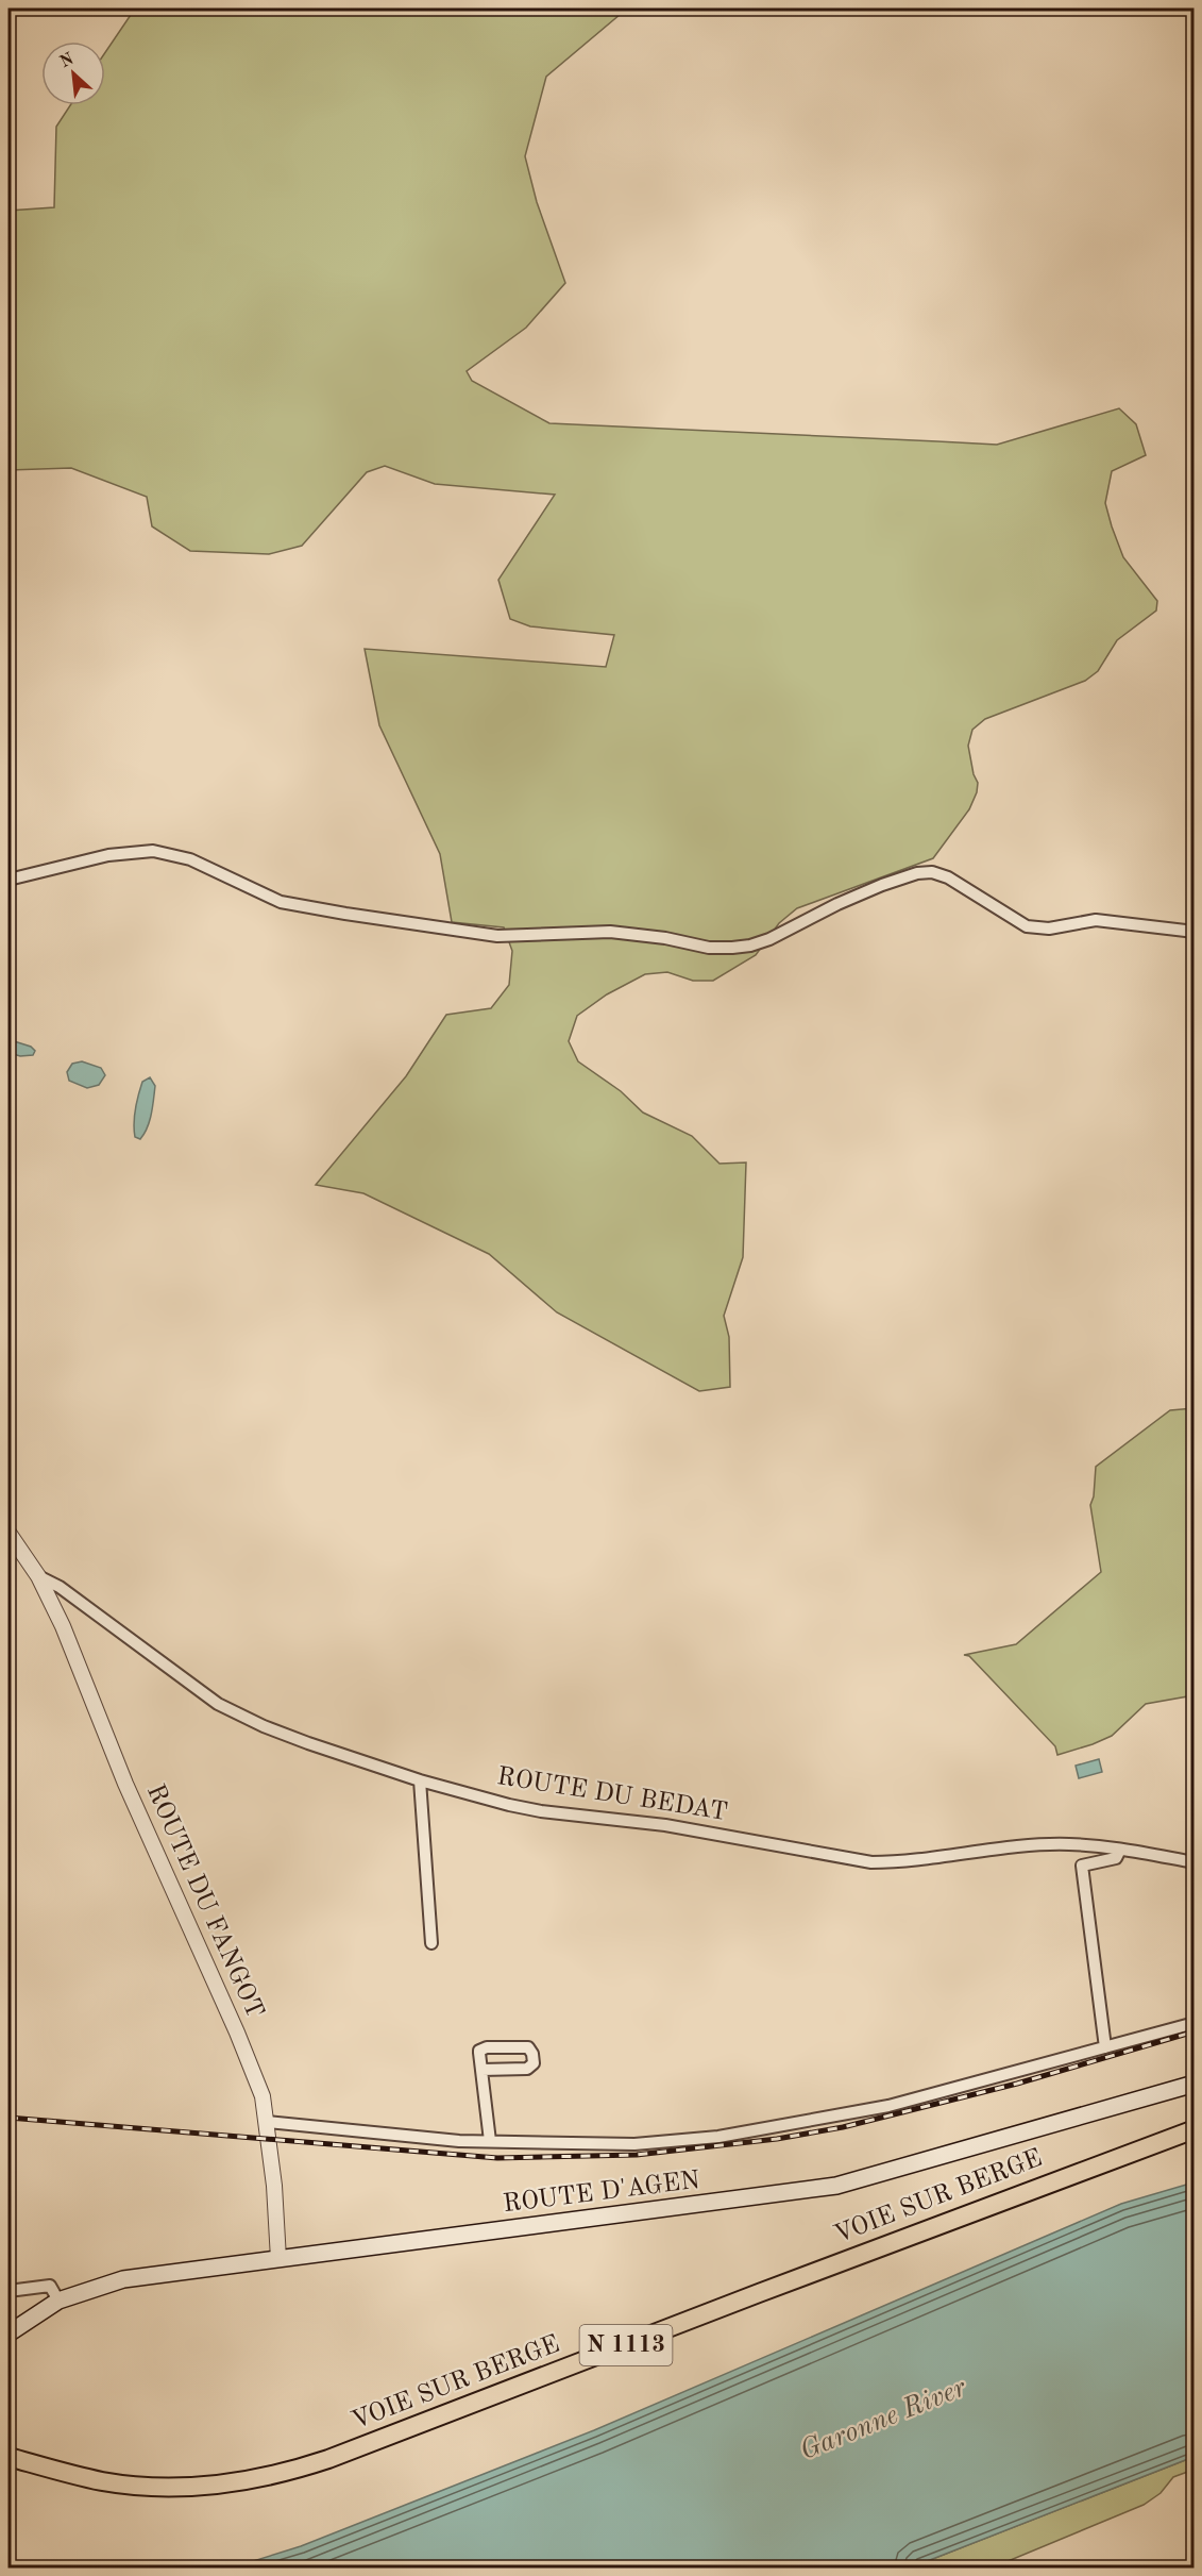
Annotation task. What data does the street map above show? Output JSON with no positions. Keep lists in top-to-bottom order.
{
  "streets": {
    "main road": ["ROUTE D'AGEN", "VOIE SUR BERGE", "N 1113"],
    "street": ["ROUTE DU BEDAT", "ROUTE DU FANGOT"]
  },
  "crossings": [
    ["ROUTE DU BEDAT", "ROUTE DU FANGOT"],
    ["ROUTE DU FANGOT", "ROUTE D'AGEN"],
    ["VOIE SUR BERGE", "N 1113"]
  ],
  "water": ["Garonne River"],
  "north": "top left"
}
